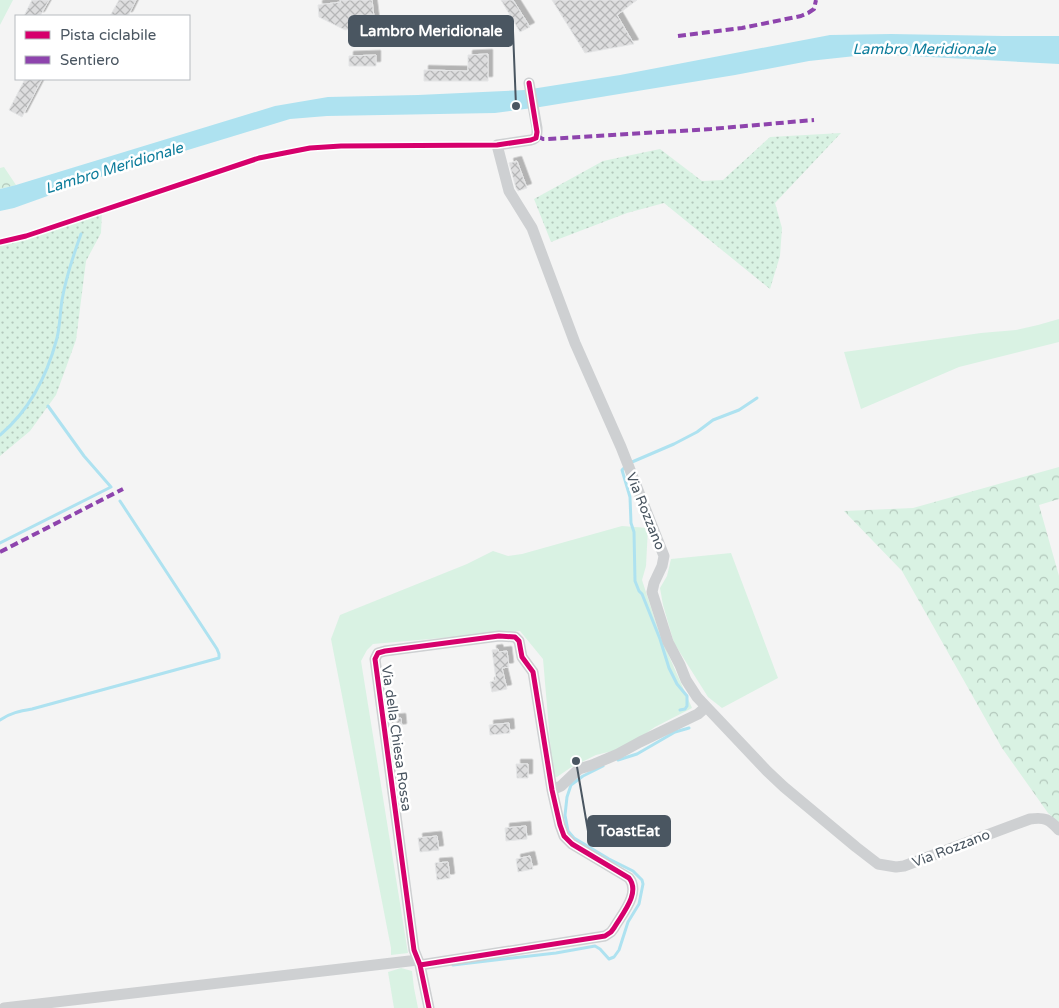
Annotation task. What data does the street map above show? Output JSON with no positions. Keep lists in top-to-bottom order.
{
  "streets": {
    "street": ["Via Rozzano", "Via della Chiesa Rossa"]
  },
  "water": ["Lambro Meridionale"],
  "places": ["Lambro Meridionale", "ToastEat"],
  "legend": ["Pista ciclabile", "Sentiero"]
}
